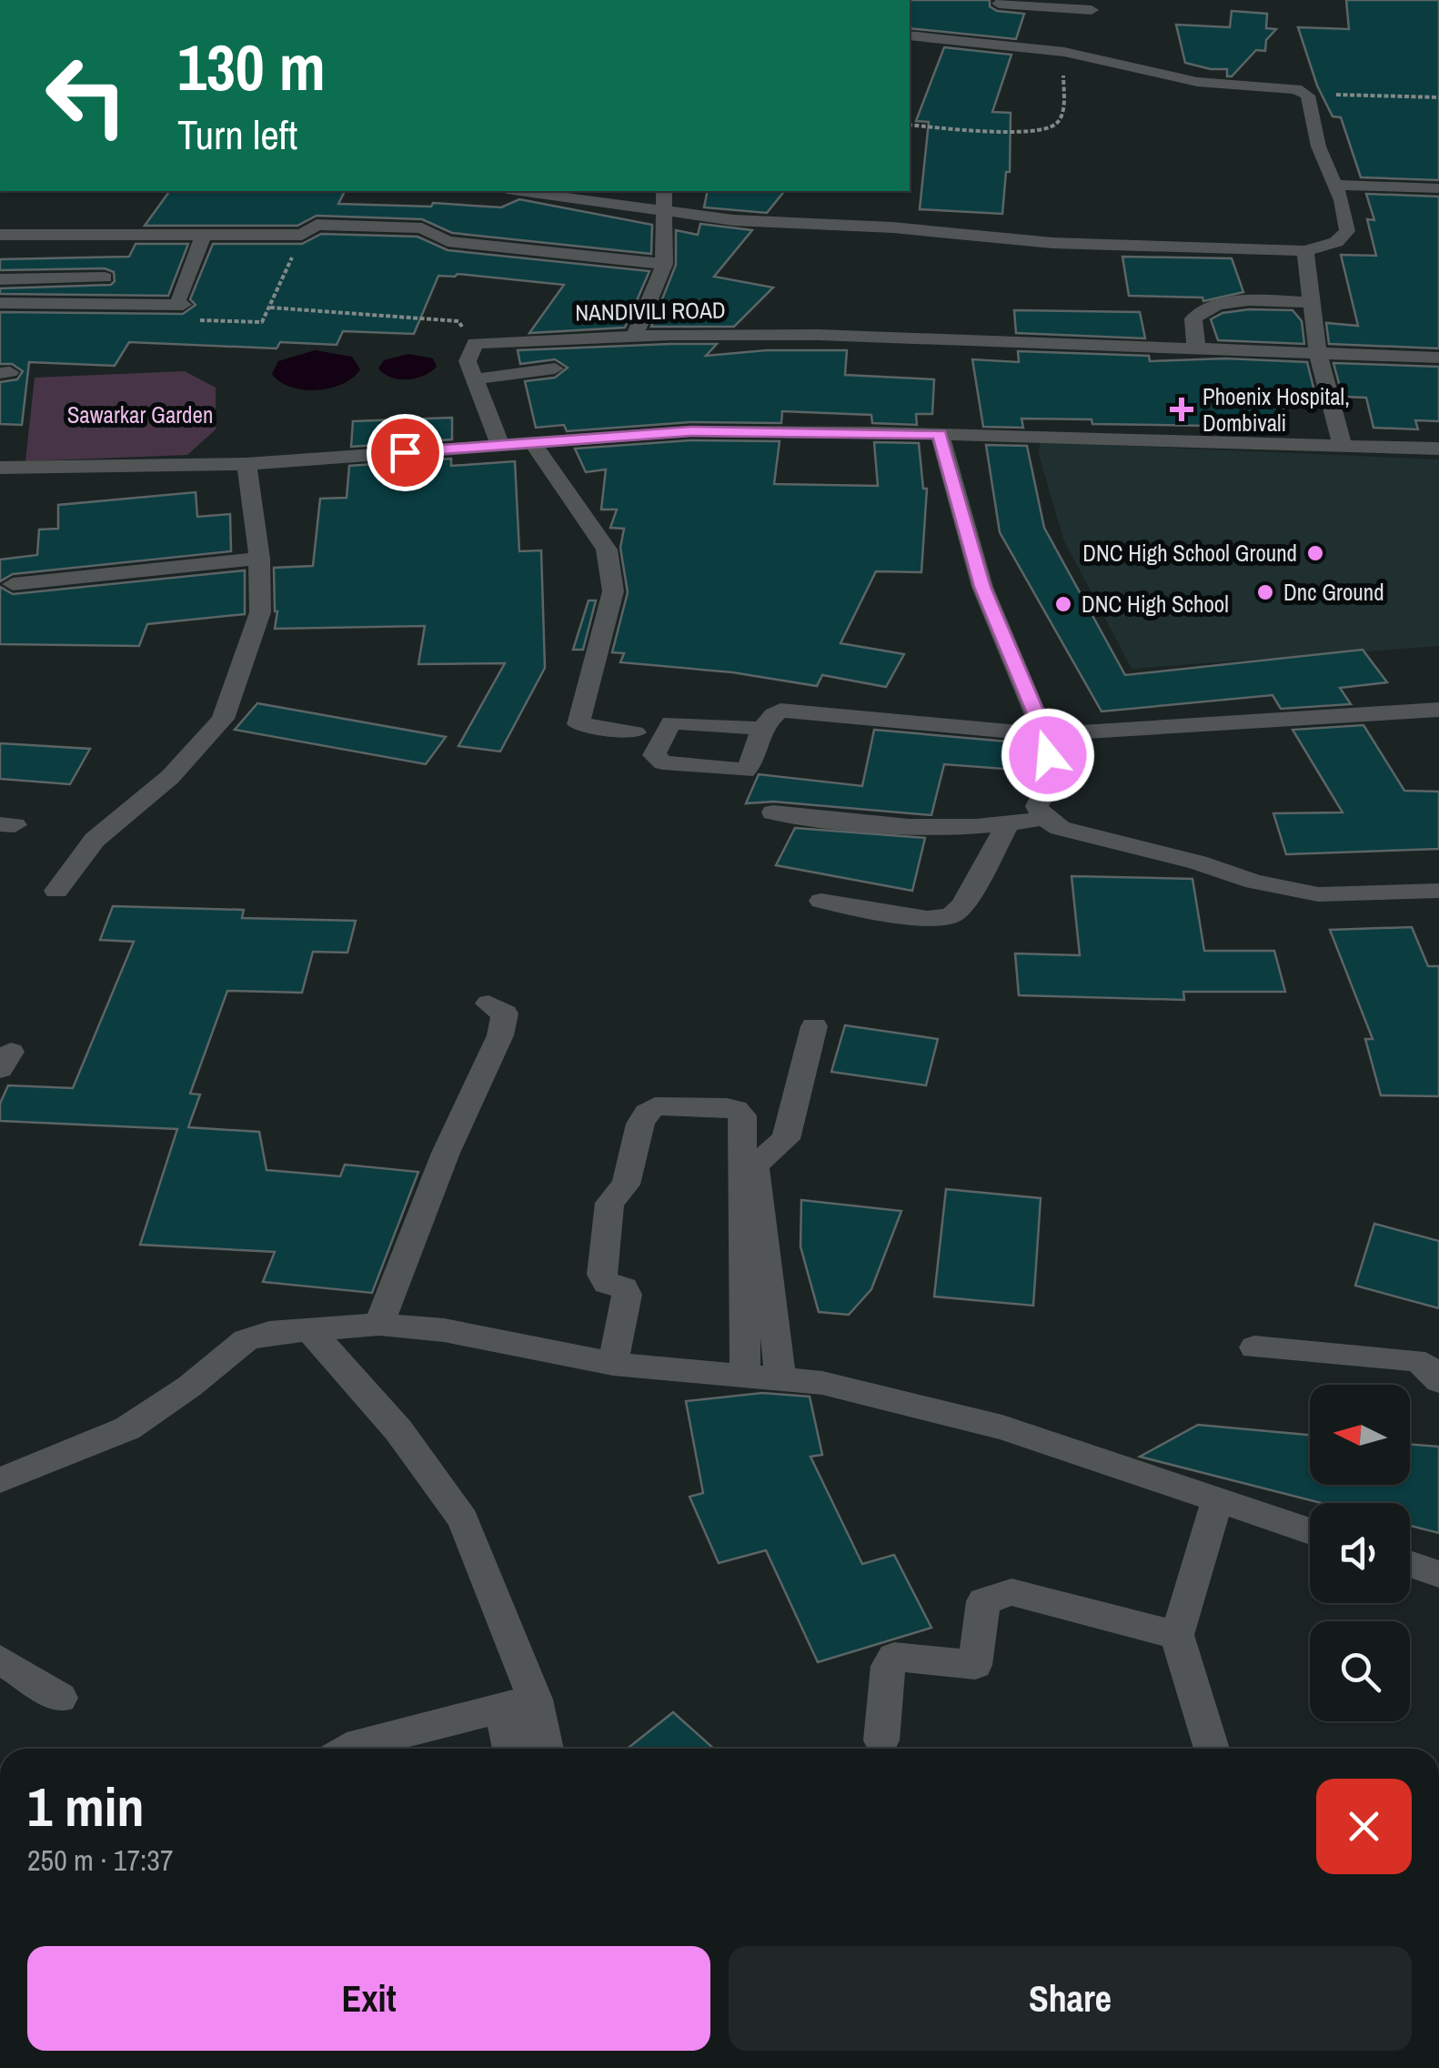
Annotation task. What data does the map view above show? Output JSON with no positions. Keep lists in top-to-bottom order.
{
  "streets": {
    "street": ["NANDIVILI ROAD"]
  },
  "parks": ["Sawarkar Garden"],
  "places": {
    "health": ["Phoenix Hospital, Dombivali"],
    "other": ["DNC High School Ground", "Dnc Ground", "DNC High School"]
  },
  "north": "left",
  "page": {
    "turn": ["130 m", "Turn left"],
    "heading": ["1 min", "250 m · 17:37"],
    "buttons": ["Exit", "Share"]
  }
}
